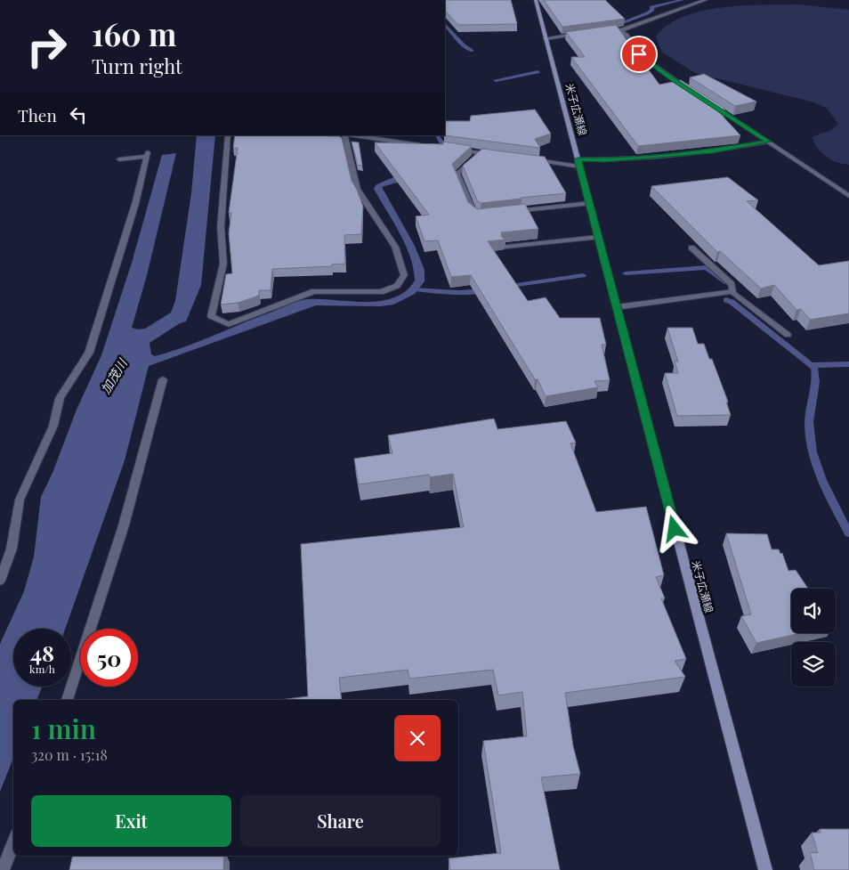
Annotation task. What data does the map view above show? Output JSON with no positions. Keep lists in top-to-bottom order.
{
  "streets": {
    "main road": ["米子広瀬線"]
  },
  "water": ["加茂川"],
  "page": {
    "turn": ["160 m", "Turn right"],
    "then": "Then",
    "speed": "48 km/h",
    "limit": "50",
    "heading": ["1 min", "320 m · 15:18"],
    "buttons": ["Exit", "Share"]
  }
}
